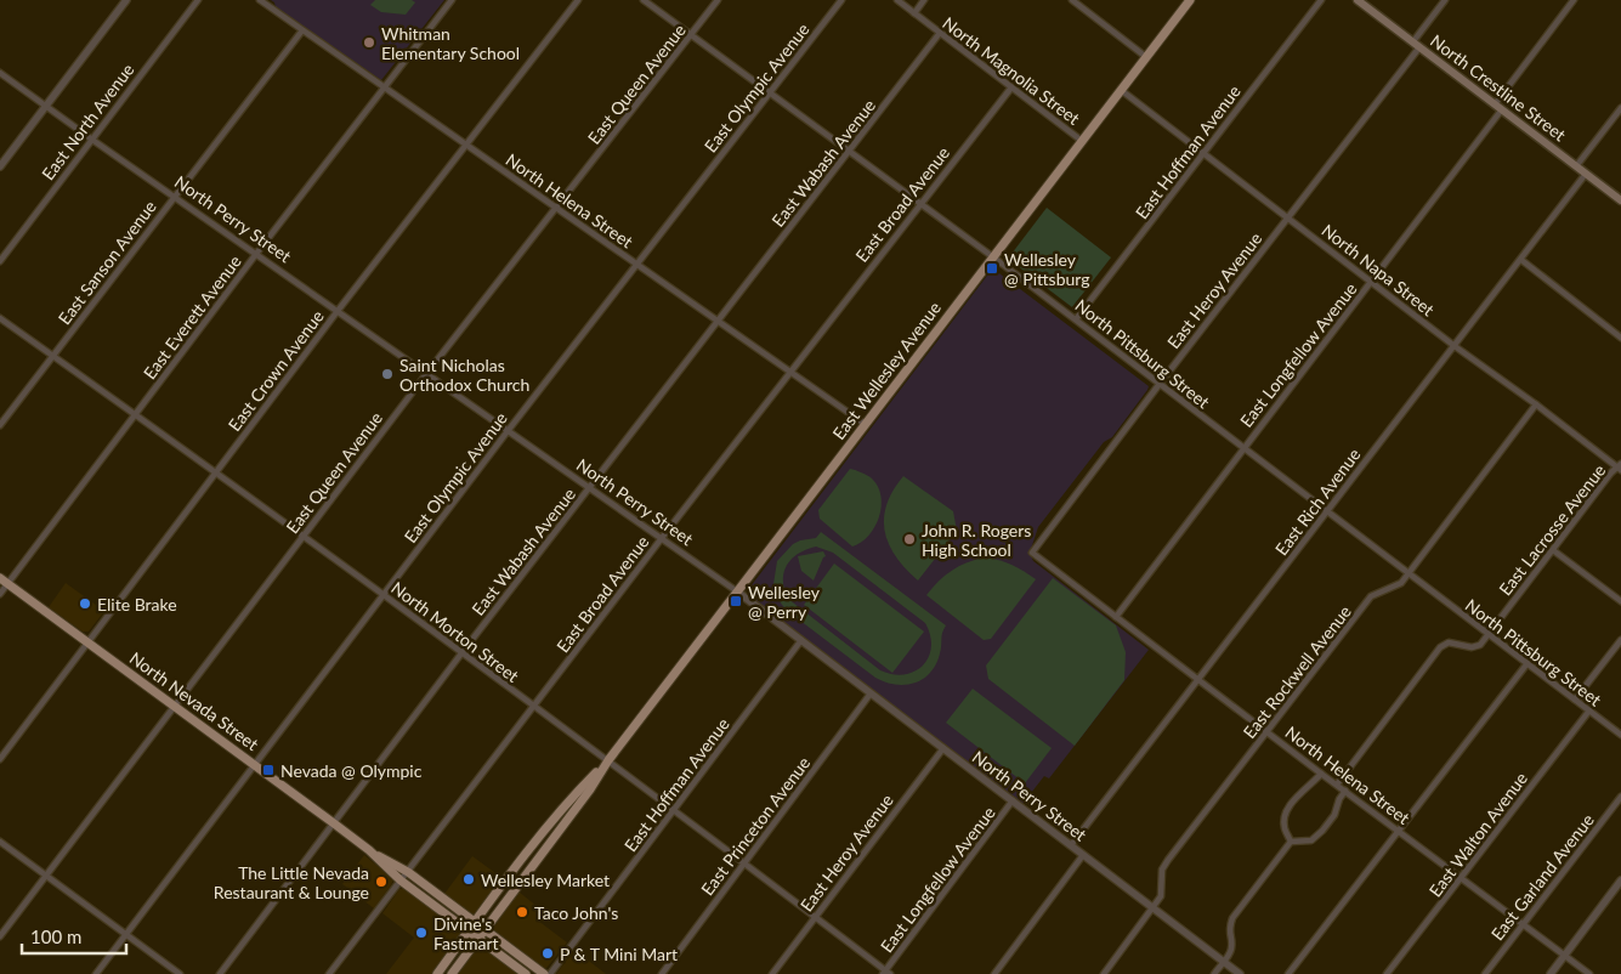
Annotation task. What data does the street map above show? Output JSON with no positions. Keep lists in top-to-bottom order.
{
  "streets": {
    "main road": ["North Crestline Street", "East Wellesley Avenue", "North Nevada Street"],
    "street": [
      "North Magnolia Street",
      "East Queen Avenue",
      "East Olympic Avenue",
      "East North Avenue",
      "East Hoffman Avenue",
      "East Wabash Avenue",
      "North Helena Street",
      "East Broad Avenue",
      "North Perry Street",
      "East Sanson Avenue",
      "North Napa Street",
      "East Heroy Avenue",
      "East Everett Avenue",
      "North Pittsburg Street",
      "East Longfellow Avenue",
      "East Crown Avenue",
      "East Rich Avenue",
      "East Lacrosse Avenue",
      "North Morton Street",
      "East Rockwell Avenue",
      "East Princeton Avenue",
      "East Walton Avenue",
      "East Garland Avenue"
    ]
  },
  "crossings": [
    ["North Magnolia Street", "East Wabash Avenue"],
    ["North Magnolia Street", "East Broad Avenue"],
    ["North Magnolia Street", "East Wellesley Avenue"],
    ["East Queen Avenue", "North Helena Street"],
    ["East Queen Avenue", "North Perry Street"],
    ["East Queen Avenue", "North Pittsburg Street"],
    ["East Queen Avenue", "North Morton Street"],
    ["East Queen Avenue", "North Nevada Street"],
    ["East Olympic Avenue", "North Helena Street"],
    ["East Olympic Avenue", "North Perry Street"],
    ["East Olympic Avenue", "North Pittsburg Street"],
    ["East Olympic Avenue", "North Morton Street"],
    ["East Olympic Avenue", "North Nevada Street"],
    ["North Crestline Street", "East Heroy Avenue"],
    ["North Crestline Street", "East Longfellow Avenue"],
    ["North Crestline Street", "East Rich Avenue"],
    ["East North Avenue", "North Perry Street"],
    ["East Hoffman Avenue", "North Perry Street"],
    ["East Hoffman Avenue", "North Napa Street"],
    ["East Hoffman Avenue", "North Pittsburg Street"],
    ["East Hoffman Avenue", "North Morton Street"],
    ["East Wabash Avenue", "North Helena Street"],
    ["East Wabash Avenue", "North Perry Street"],
    ["East Wabash Avenue", "North Pittsburg Street"],
    ["East Wabash Avenue", "North Morton Street"],
    ["East Wabash Avenue", "North Nevada Street"],
    ["North Helena Street", "East Broad Avenue"],
    ["North Helena Street", "East Sanson Avenue"],
    ["North Helena Street", "East Heroy Avenue"],
    ["North Helena Street", "East Everett Avenue"],
    ["North Helena Street", "East Longfellow Avenue"],
    ["North Helena Street", "East Crown Avenue"],
    ["North Helena Street", "East Wellesley Avenue"],
    ["North Helena Street", "East Rich Avenue"],
    ["North Helena Street", "East Lacrosse Avenue"],
    ["North Helena Street", "East Rockwell Avenue"],
    ["North Helena Street", "East Walton Avenue"],
    ["North Helena Street", "East Garland Avenue"],
    ["East Broad Avenue", "North Perry Street"],
    ["East Broad Avenue", "North Pittsburg Street"],
    ["East Broad Avenue", "North Morton Street"],
    ["East Broad Avenue", "North Nevada Street"],
    ["North Perry Street", "East Sanson Avenue"],
    ["North Perry Street", "East Heroy Avenue"],
    ["North Perry Street", "East Everett Avenue"],
    ["North Perry Street", "East Longfellow Avenue"],
    ["North Perry Street", "East Crown Avenue"],
    ["North Perry Street", "East Wellesley Avenue"],
    ["North Perry Street", "East Rich Avenue"],
    ["North Perry Street", "East Rockwell Avenue"],
    ["North Perry Street", "East Princeton Avenue"],
    ["East Sanson Avenue", "North Morton Street"],
    ["North Napa Street", "East Heroy Avenue"],
    ["North Napa Street", "East Longfellow Avenue"],
    ["North Napa Street", "East Wellesley Avenue"],
    ["North Napa Street", "East Rich Avenue"],
    ["North Napa Street", "East Lacrosse Avenue"],
    ["North Napa Street", "East Rockwell Avenue"],
    ["East Heroy Avenue", "North Pittsburg Street"],
    ["East Heroy Avenue", "North Morton Street"],
    ["East Everett Avenue", "North Morton Street"],
    ["East Everett Avenue", "North Nevada Street"],
    ["North Pittsburg Street", "East Longfellow Avenue"],
    ["North Pittsburg Street", "East Wellesley Avenue"],
    ["North Pittsburg Street", "East Rich Avenue"],
    ["North Pittsburg Street", "East Lacrosse Avenue"],
    ["North Pittsburg Street", "East Rockwell Avenue"],
    ["North Pittsburg Street", "East Walton Avenue"],
    ["East Longfellow Avenue", "North Morton Street"],
    ["East Crown Avenue", "North Morton Street"],
    ["East Crown Avenue", "North Nevada Street"],
    ["East Wellesley Avenue", "North Morton Street"],
    ["East Wellesley Avenue", "North Nevada Street"],
    ["North Morton Street", "East Princeton Avenue"]
  ],
  "places": {
    "other": [
      "Whitman Elementary School",
      "Saint Nicholas Orthodox Church",
      "John R. Rogers High School",
      "Elite Brake",
      "Wellesley Market",
      "The Little Nevada Restaurant & Lounge",
      "Taco John's",
      "Divine's Fastmart",
      "P & T Mini Mart"
    ],
    "transit": ["Wellesley @ Pittsburg", "Wellesley @ Perry", "Nevada @ Olympic"]
  },
  "scale_bar": "100 m"
}
